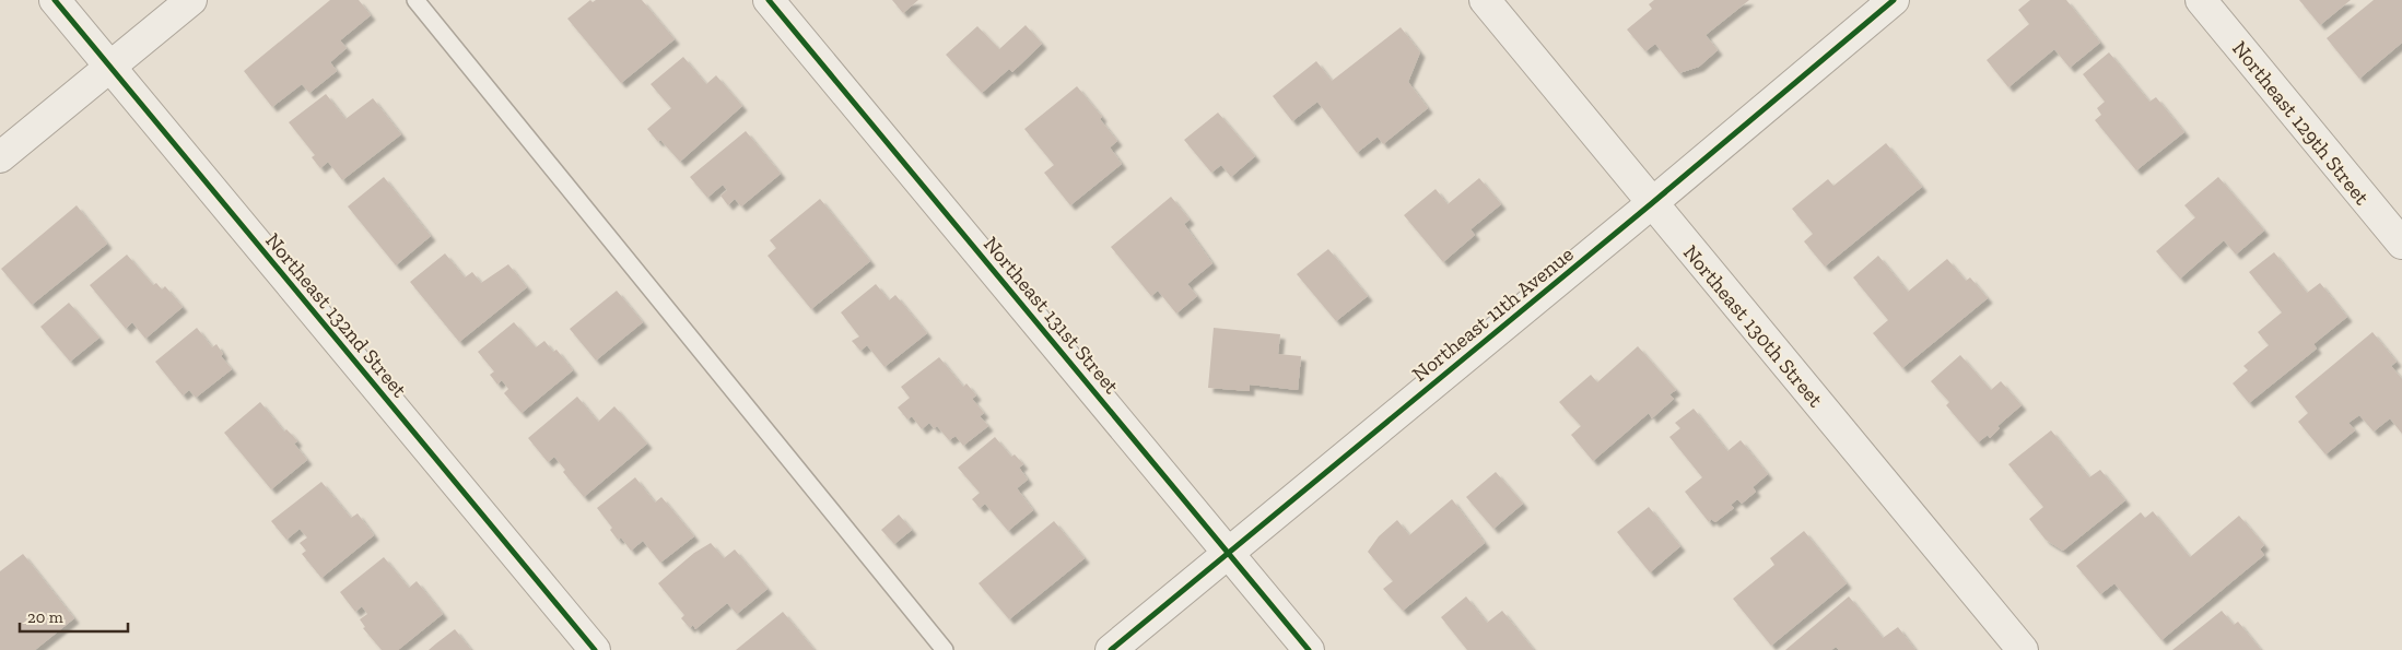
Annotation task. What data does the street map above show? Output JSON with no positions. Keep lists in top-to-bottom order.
{
  "streets": {
    "street": [
      "Northeast 129th Street",
      "Northeast 11th Avenue",
      "Northeast 132nd Street",
      "Northeast 131st Street",
      "Northeast 130th Street"
    ]
  },
  "crossings": [
    ["Northeast 11th Avenue", "Northeast 131st Street"],
    ["Northeast 11th Avenue", "Northeast 130th Street"]
  ],
  "scale_bar": "20 m"
}
